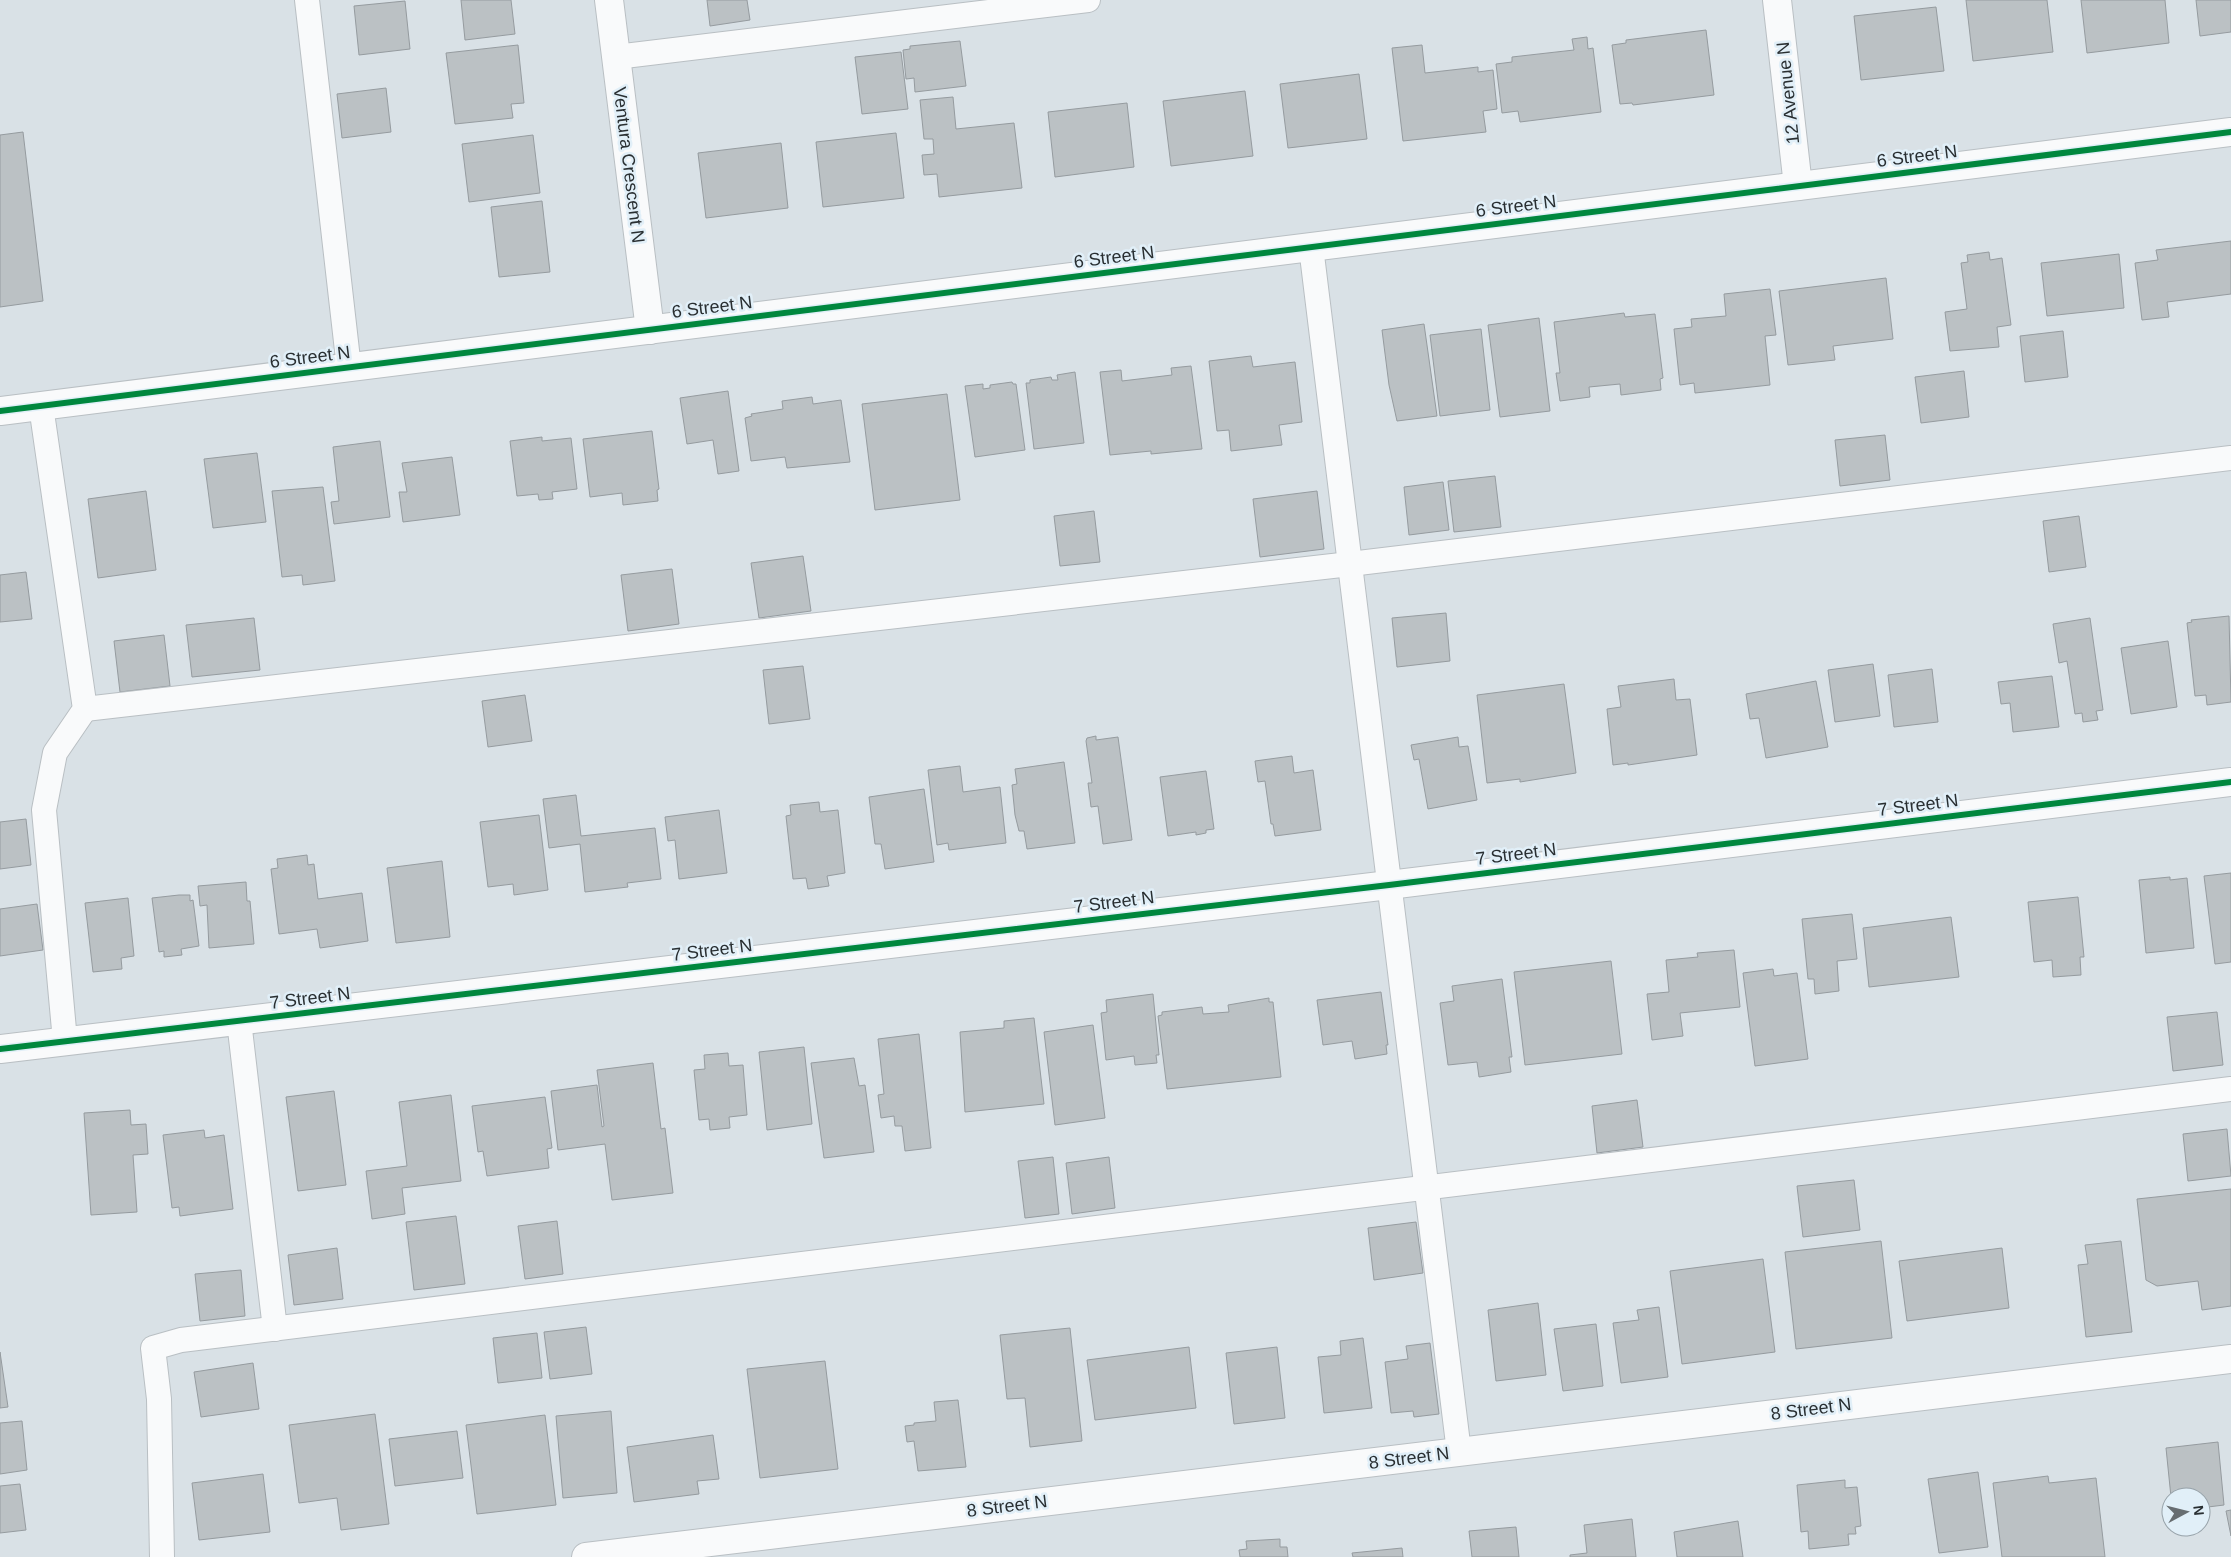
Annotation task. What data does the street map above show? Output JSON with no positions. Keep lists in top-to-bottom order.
{
  "streets": {
    "street": [
      "12 Avenue N",
      "6 Street N",
      "Ventura Crescent N",
      "7 Street N",
      "8 Street N"
    ]
  },
  "crossings": [
    ["12 Avenue N", "6 Street N"],
    ["6 Street N", "Ventura Crescent N"]
  ],
  "north": "right"
}
